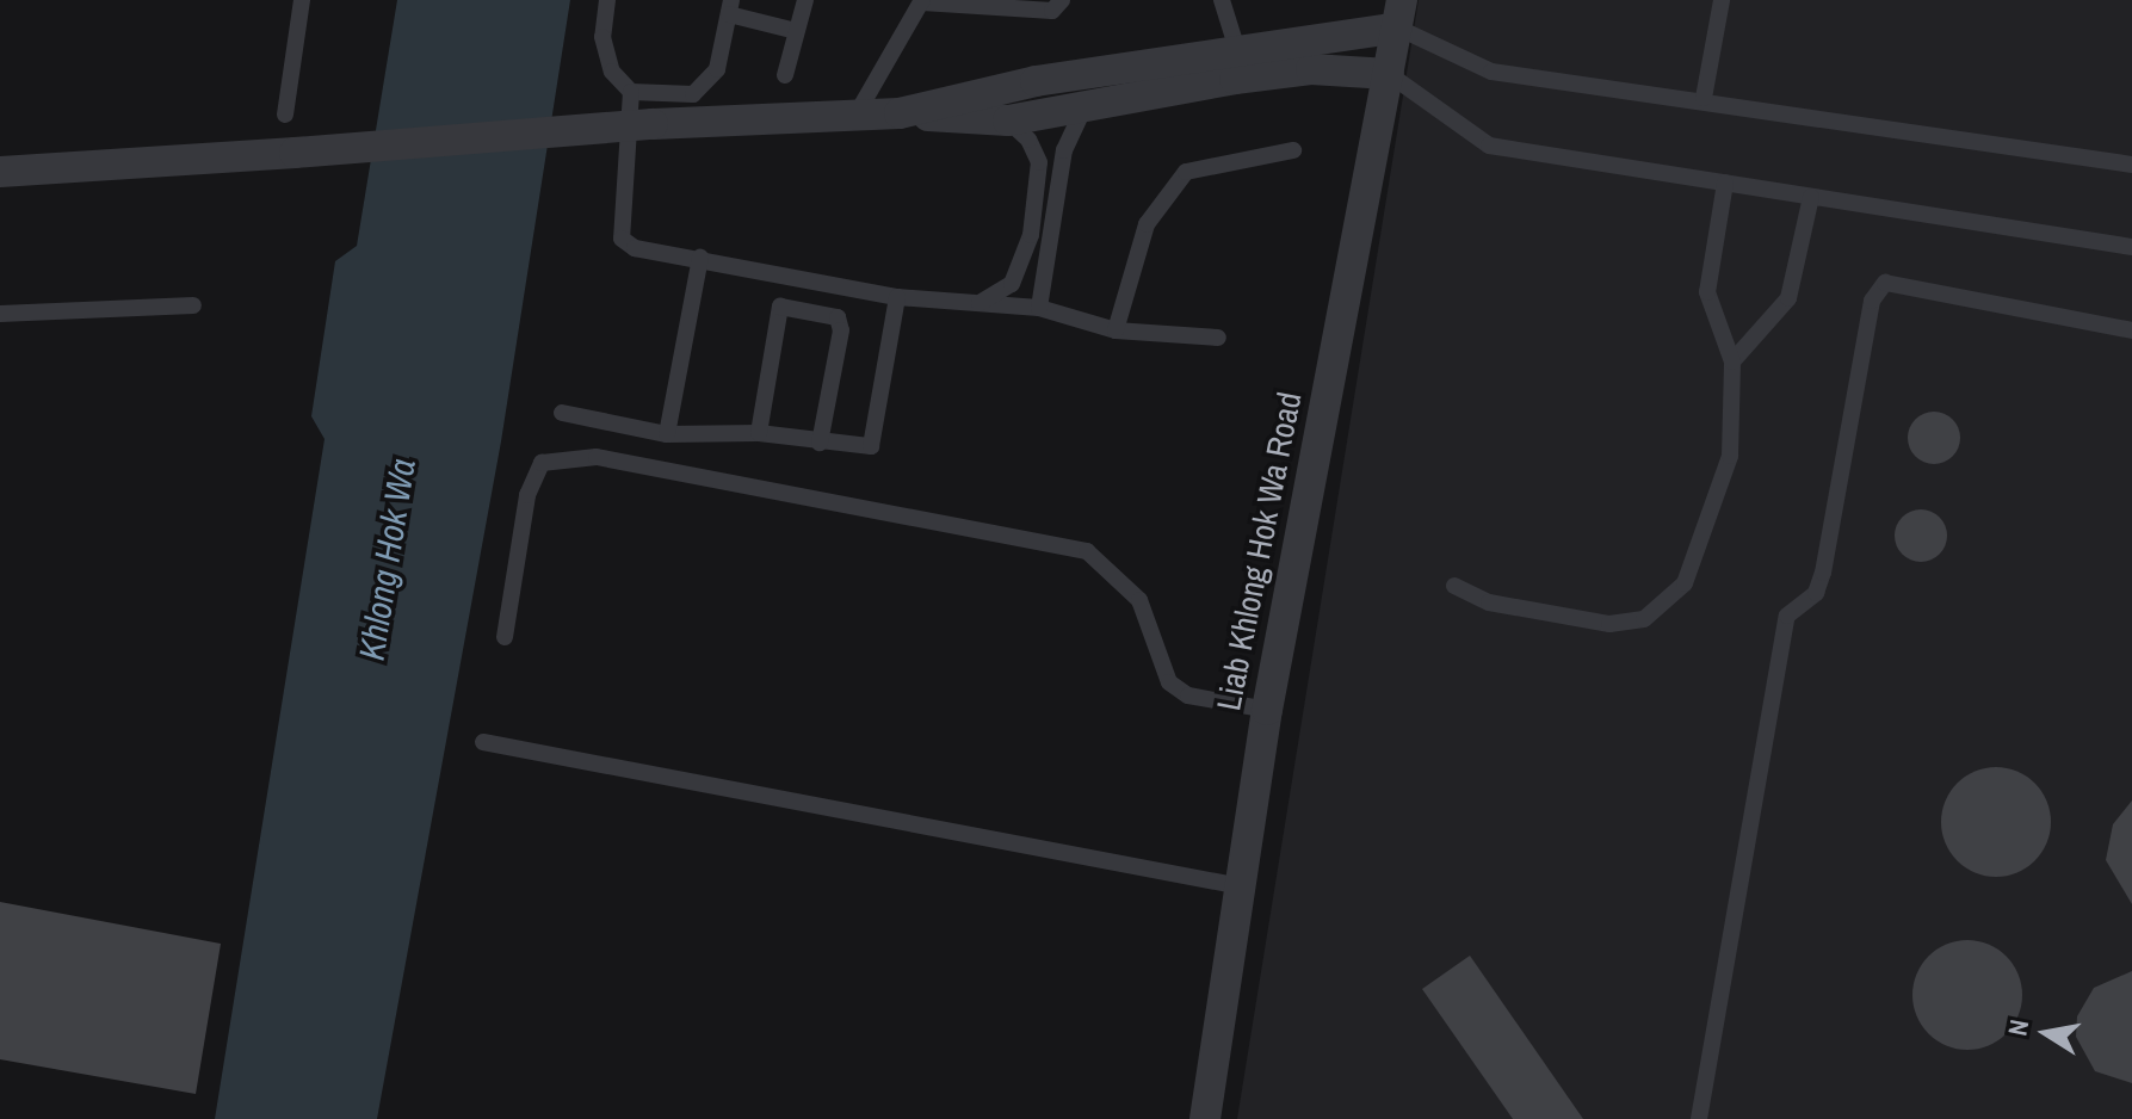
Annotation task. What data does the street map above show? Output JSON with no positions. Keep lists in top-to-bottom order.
{
  "streets": {
    "street": ["Liab Khlong Hok Wa Road"]
  },
  "water": ["Khlong Hok Wa"],
  "north": "left"
}
